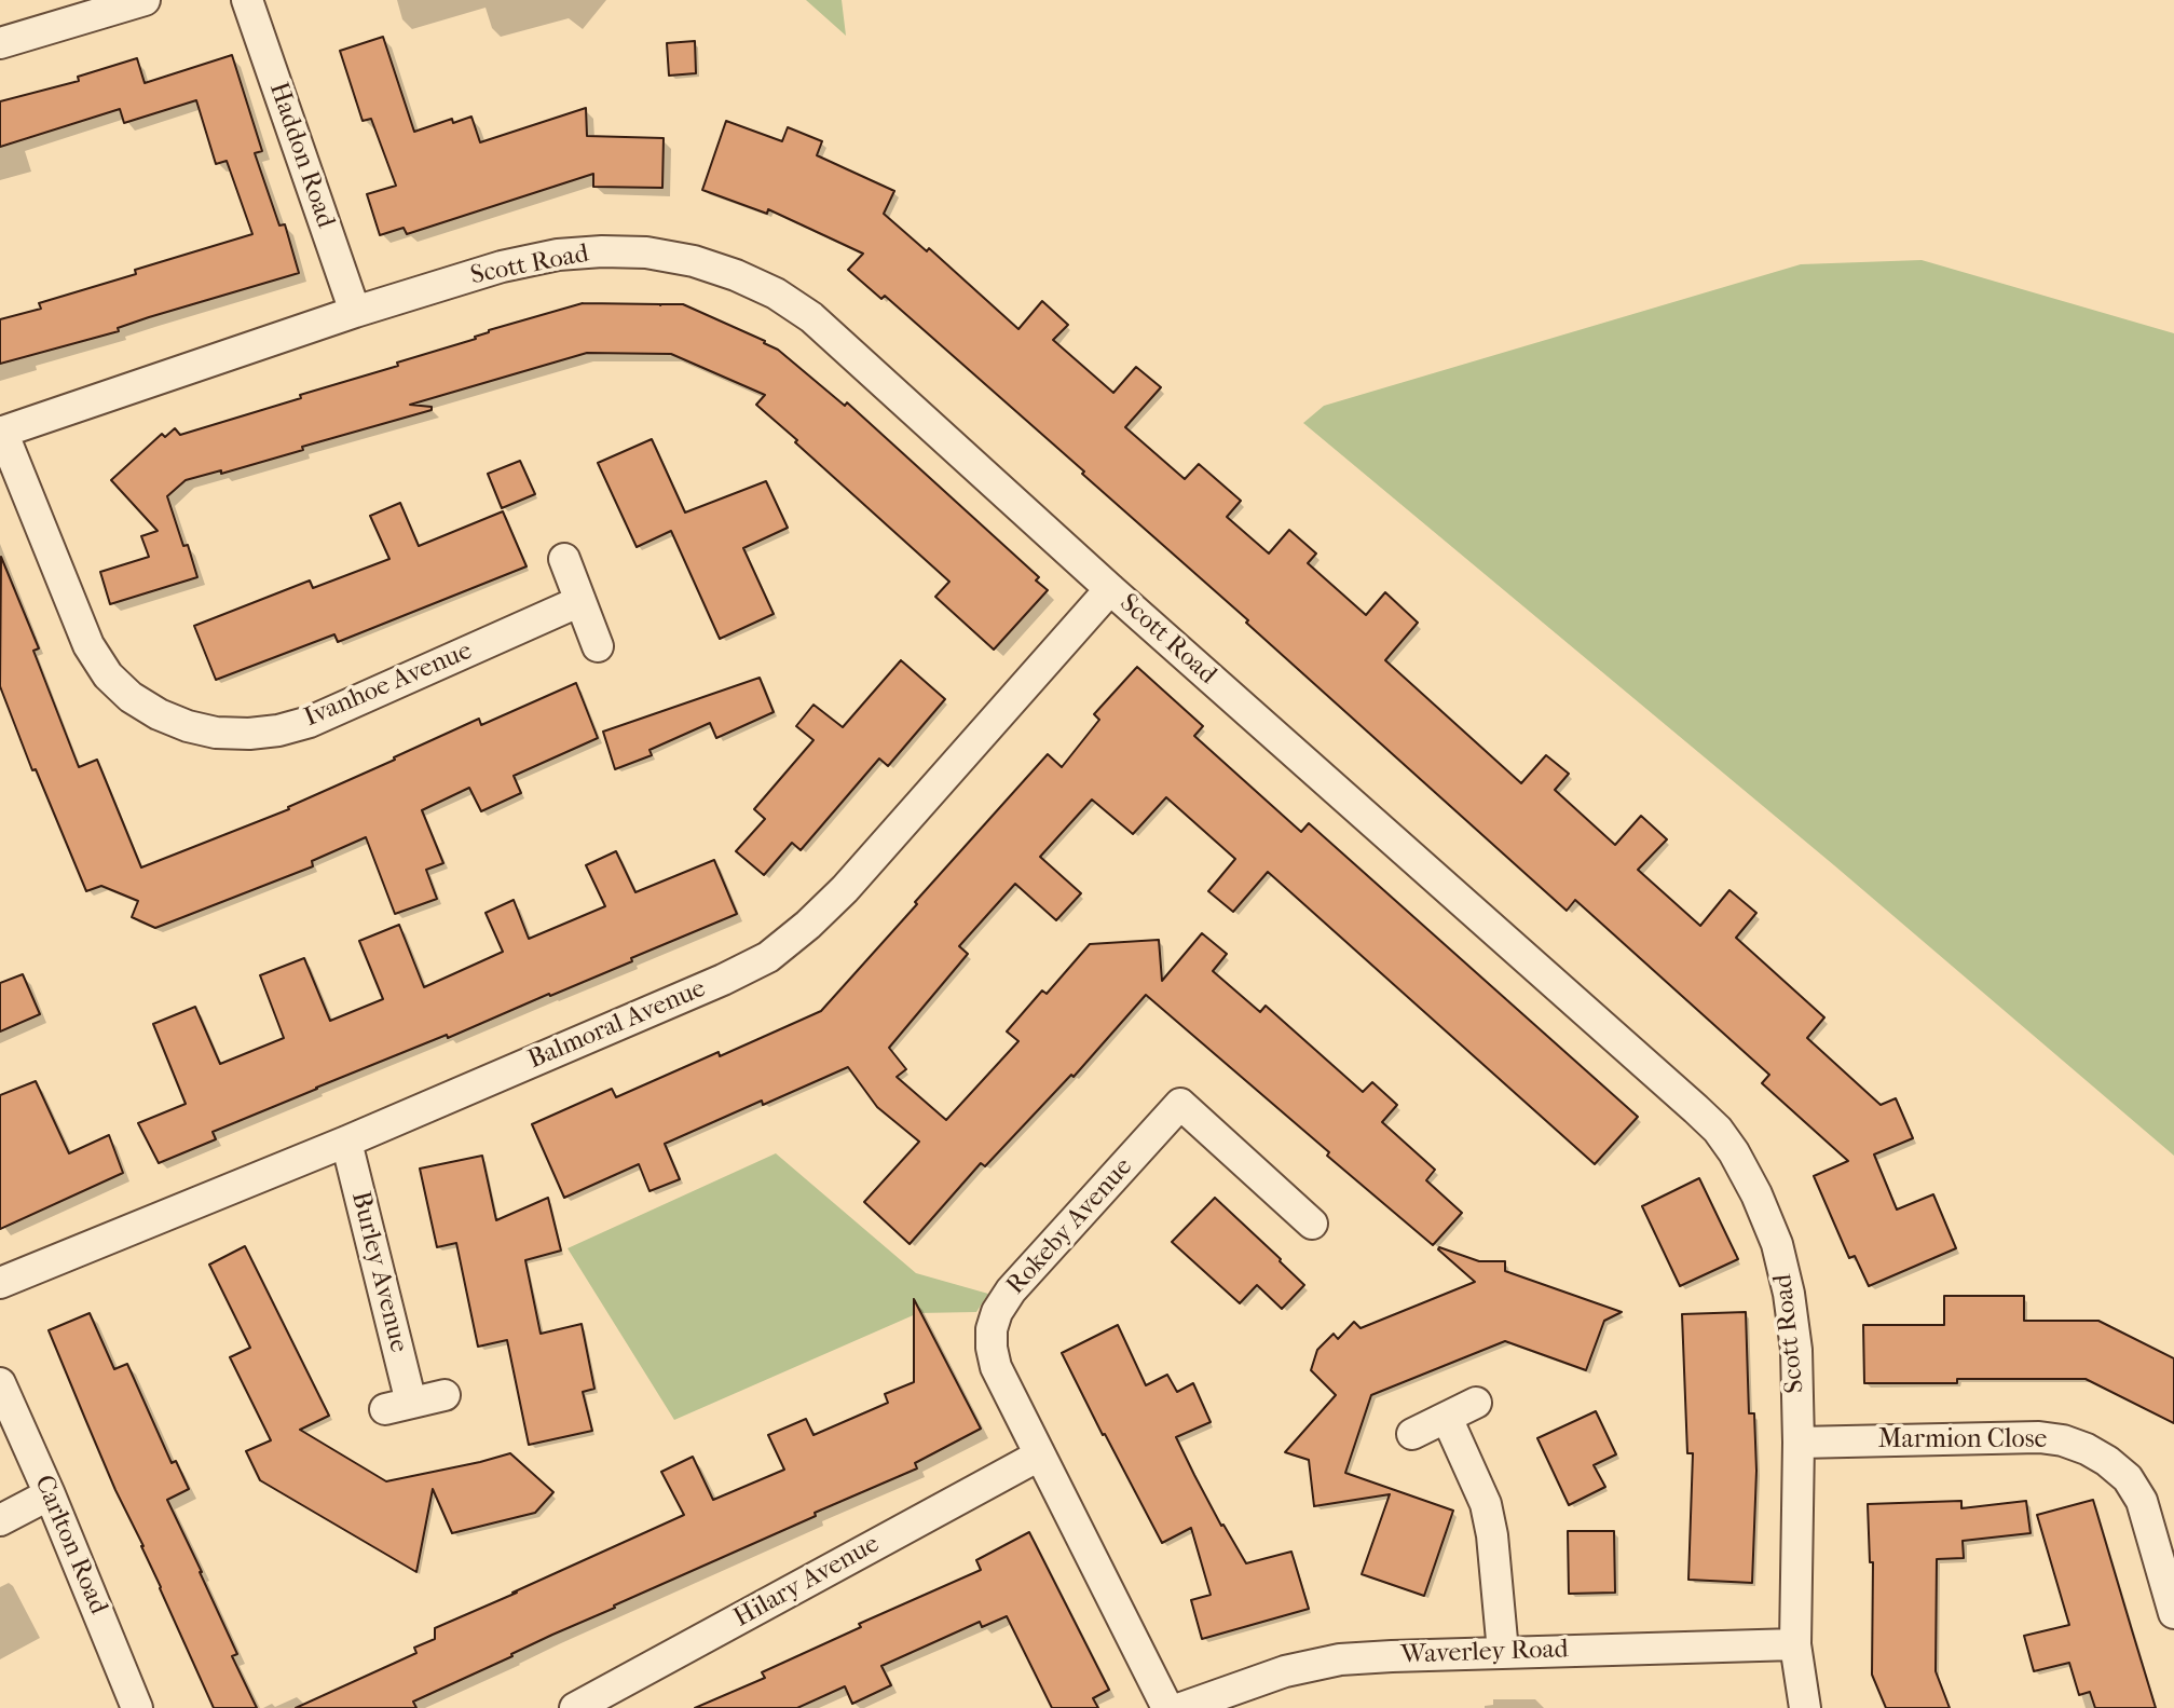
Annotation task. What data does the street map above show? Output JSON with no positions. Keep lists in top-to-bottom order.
{
  "streets": {
    "street": [
      "Haddon Road",
      "Scott Road",
      "Ivanhoe Avenue",
      "Balmoral Avenue",
      "Rokeby Avenue",
      "Burley Avenue",
      "Marmion Close",
      "Carlton Road",
      "Hilary Avenue",
      "Waverley Road"
    ]
  },
  "crossings": [
    ["Haddon Road", "Scott Road"],
    ["Scott Road", "Ivanhoe Avenue"],
    ["Scott Road", "Balmoral Avenue"],
    ["Scott Road", "Marmion Close"],
    ["Scott Road", "Waverley Road"],
    ["Balmoral Avenue", "Burley Avenue"],
    ["Rokeby Avenue", "Hilary Avenue"]
  ]
}
